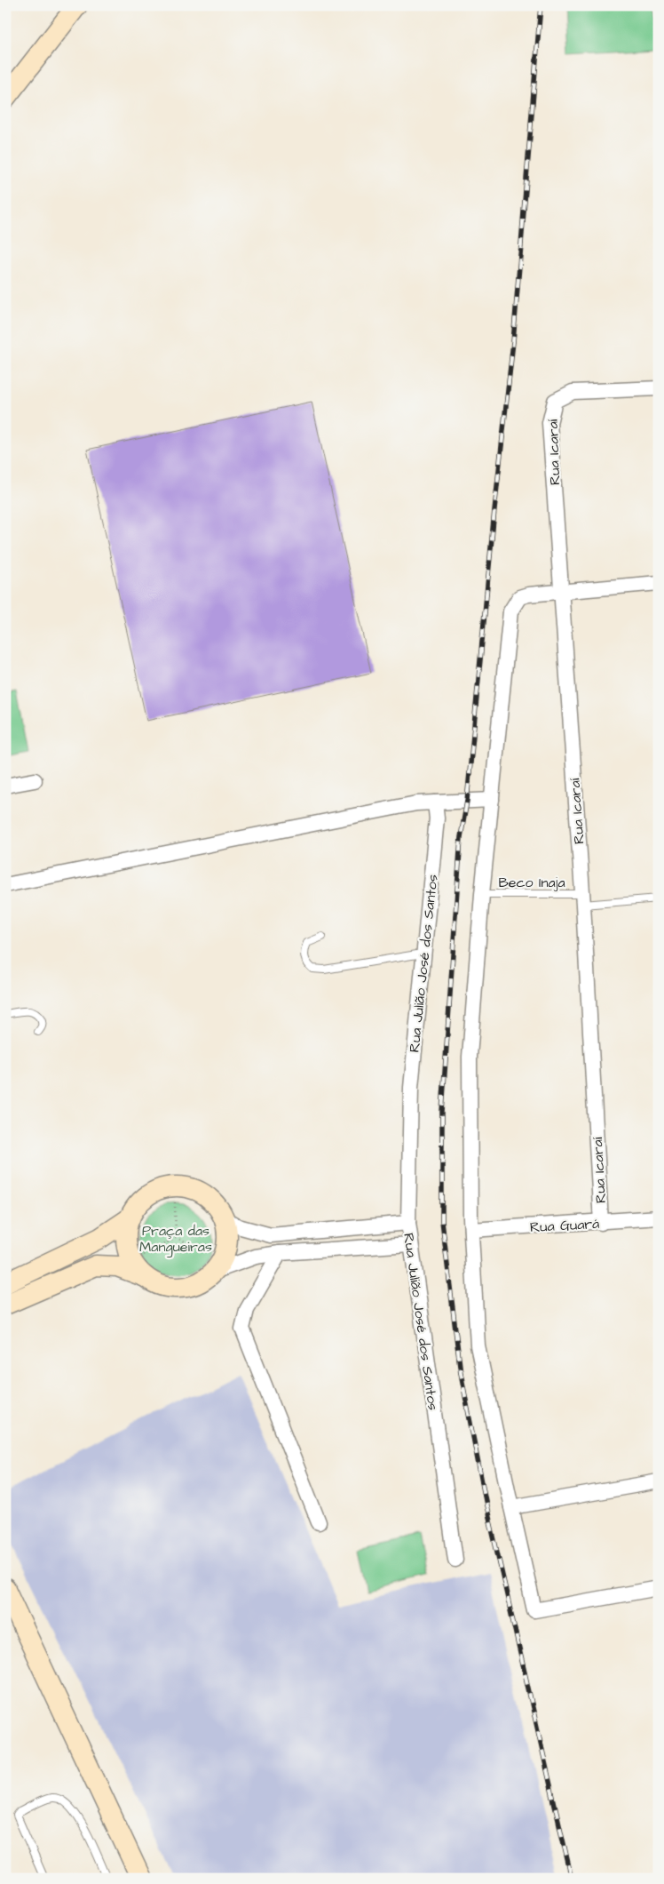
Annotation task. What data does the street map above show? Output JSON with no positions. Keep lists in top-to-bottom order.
{
  "streets": {
    "street": ["Rua Icaraí", "Rua Julião José dos Santos", "Rua Guará"],
    "lane": ["Beco Inaja"]
  },
  "crossings": [
    ["Rua Icaraí", "Beco Inaja"],
    ["Rua Icaraí", "Rua Guará"]
  ],
  "parks": ["Praça das Mangueiras"]
}
